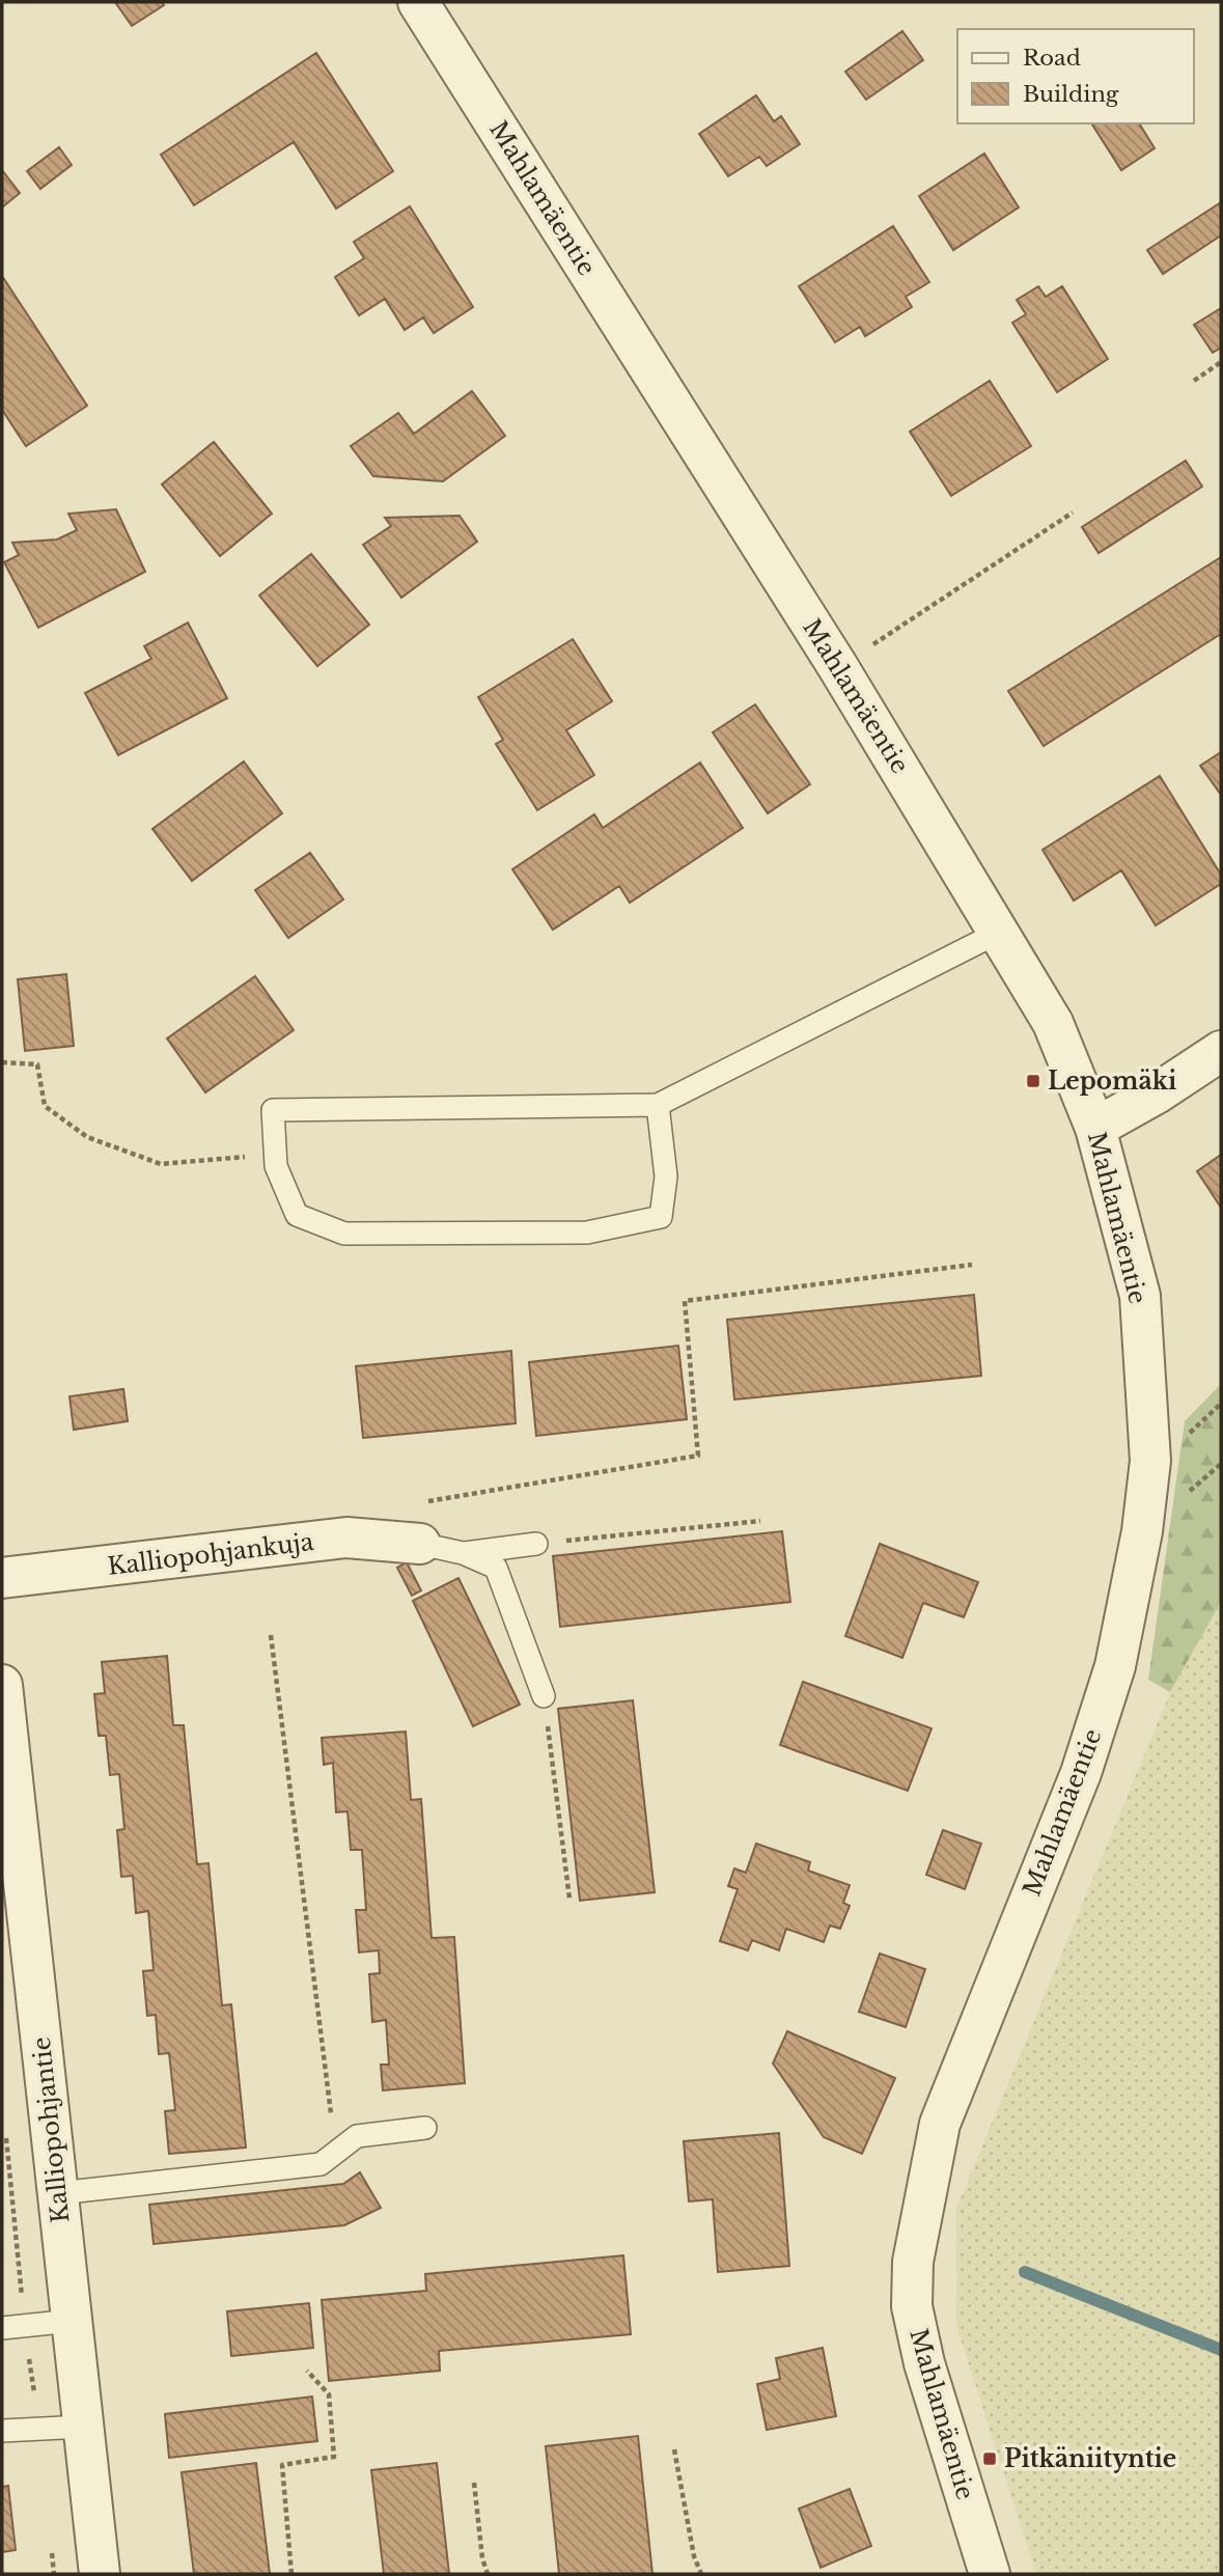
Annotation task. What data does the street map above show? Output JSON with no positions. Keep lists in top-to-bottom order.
{
  "streets": {
    "street": ["Mahlamäentie", "Kalliopohjankuja", "Kalliopohjantie"]
  },
  "places": {
    "transit": ["Lepomäki", "Pitkäniityntie"]
  },
  "legend": ["Road", "Building"]
}
